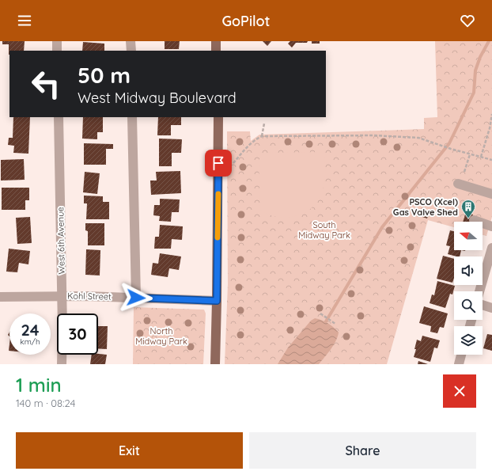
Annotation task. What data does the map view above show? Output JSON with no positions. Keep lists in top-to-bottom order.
{
  "streets": {
    "street": ["West 6th Avenue", "Kohl Street"]
  },
  "crossings": [
    ["West 6th Avenue", "Kohl Street"]
  ],
  "parks": ["South Midway Park", "North Midway Park"],
  "places": {
    "building": ["PSCO (Xcel) Gas Valve Shed"]
  },
  "north": "left",
  "page": {
    "header": "GoPilot",
    "turn": ["50 m", "West Midway Boulevard"],
    "speed": "24 km/h",
    "limit": "30",
    "heading": ["1 min", "140 m · 08:24"],
    "buttons": ["Exit", "Share"]
  }
}
